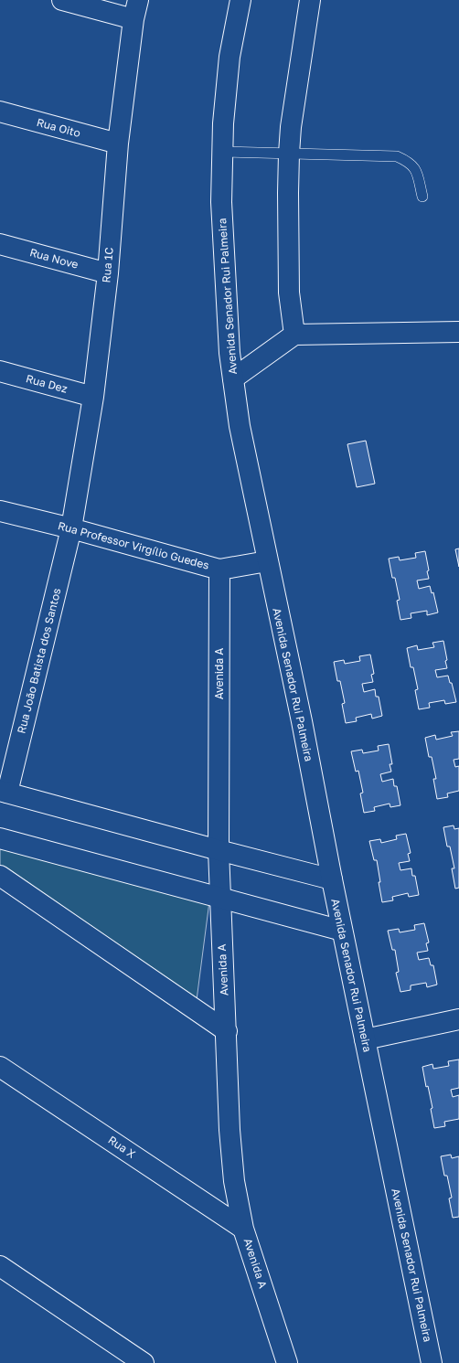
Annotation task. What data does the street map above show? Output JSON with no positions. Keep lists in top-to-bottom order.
{
  "streets": {
    "street": [
      "Rua Oito",
      "Rua Nove",
      "Rua 1C",
      "Avenida Senador Rui Palmeira",
      "Rua Dez",
      "Rua Professor Virgílio Guedes",
      "Rua João Batista dos Santos",
      "Avenida A",
      "Rua X"
    ]
  },
  "crossings": [
    ["Rua Oito", "Rua 1C"],
    ["Rua Nove", "Rua 1C"],
    ["Rua 1C", "Rua Dez"],
    ["Rua 1C", "Rua Professor Virgílio Guedes"],
    ["Rua 1C", "Rua João Batista dos Santos"],
    ["Avenida Senador Rui Palmeira", "Rua Professor Virgílio Guedes"],
    ["Rua Professor Virgílio Guedes", "Rua João Batista dos Santos"],
    ["Rua Professor Virgílio Guedes", "Avenida A"],
    ["Avenida A", "Rua X"]
  ]
}
